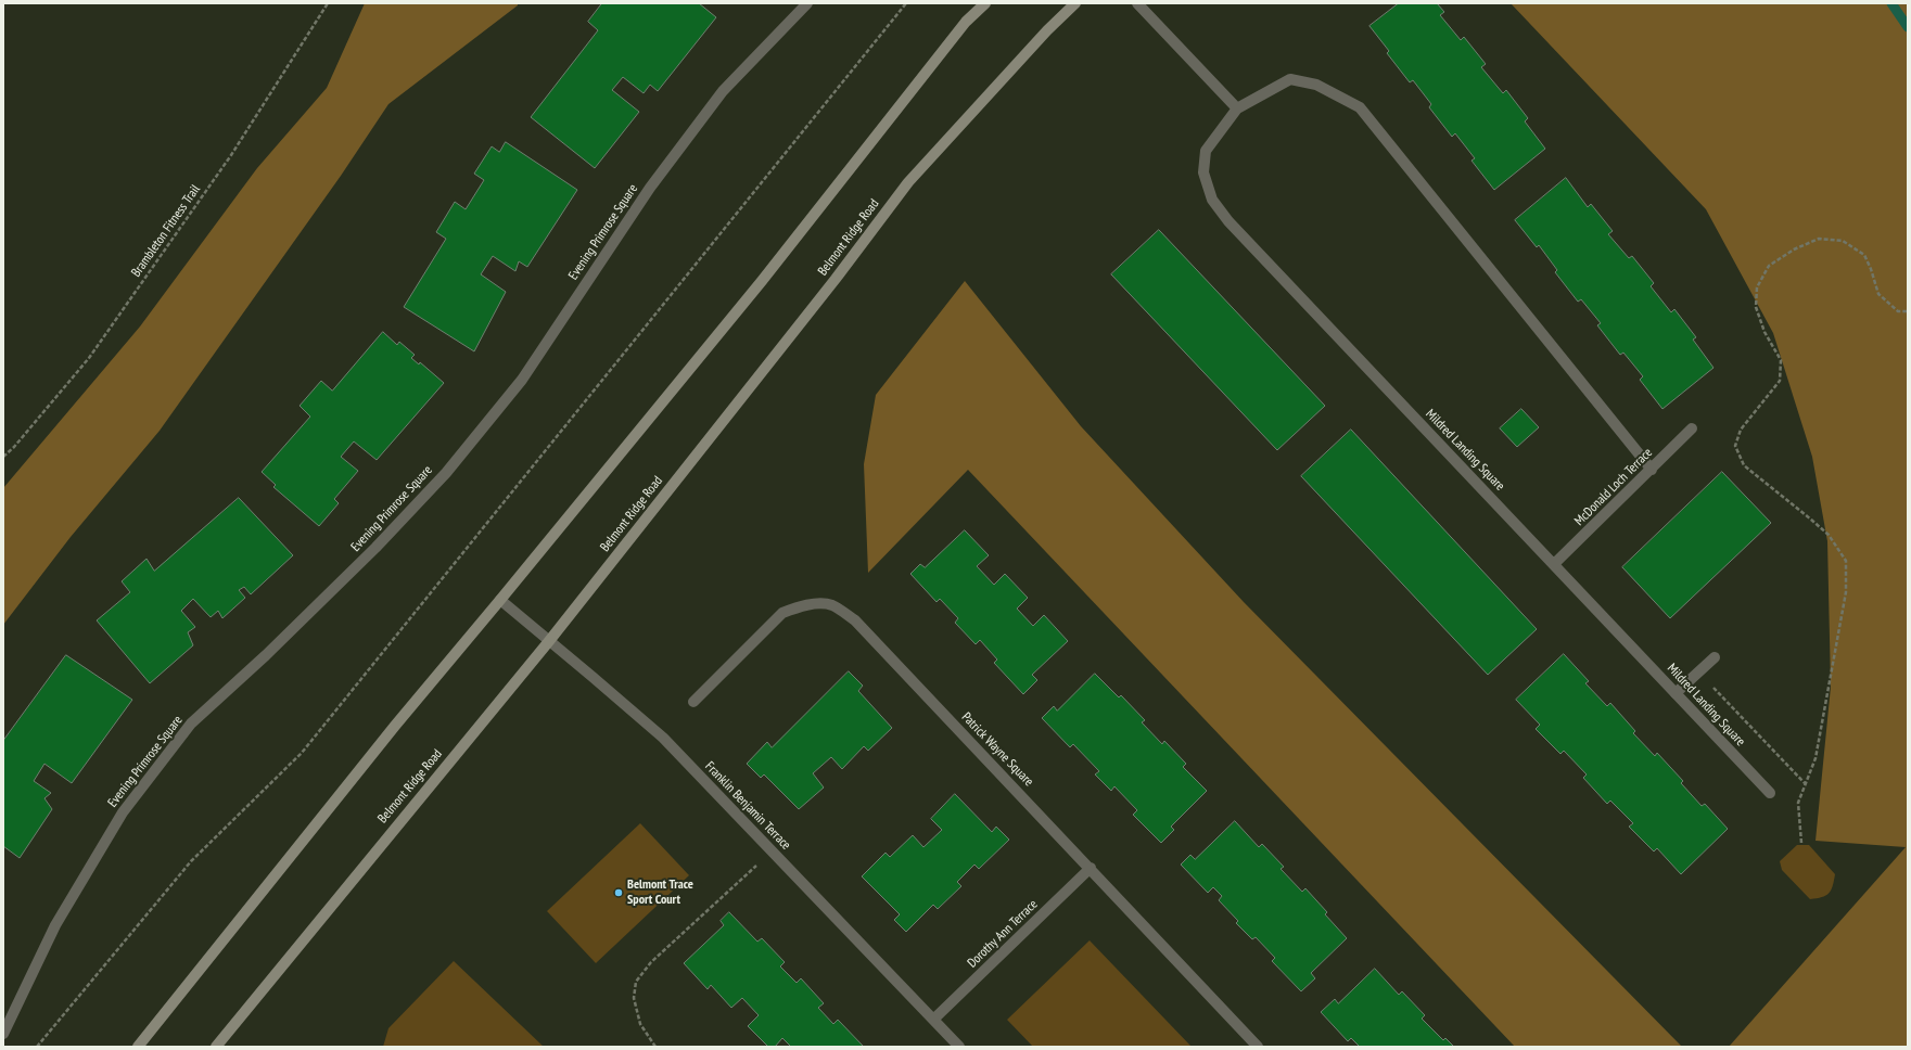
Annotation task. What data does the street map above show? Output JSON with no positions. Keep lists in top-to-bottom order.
{
  "streets": {
    "main road": ["Belmont Ridge Road"],
    "street": [
      "Evening Primrose Square",
      "Mildred Landing Square",
      "McDonald Loch Terrace",
      "Patrick Wayne Square",
      "Franklin Benjamin Terrace",
      "Dorothy Ann Terrace"
    ],
    "path": ["Brambleton Fitness Trail"]
  },
  "crossings": [
    ["Belmont Ridge Road", "Franklin Benjamin Terrace"],
    ["Mildred Landing Square", "McDonald Loch Terrace"],
    ["Patrick Wayne Square", "Dorothy Ann Terrace"],
    ["Franklin Benjamin Terrace", "Dorothy Ann Terrace"]
  ],
  "places": ["Belmont Trace Sport Court"]
}
